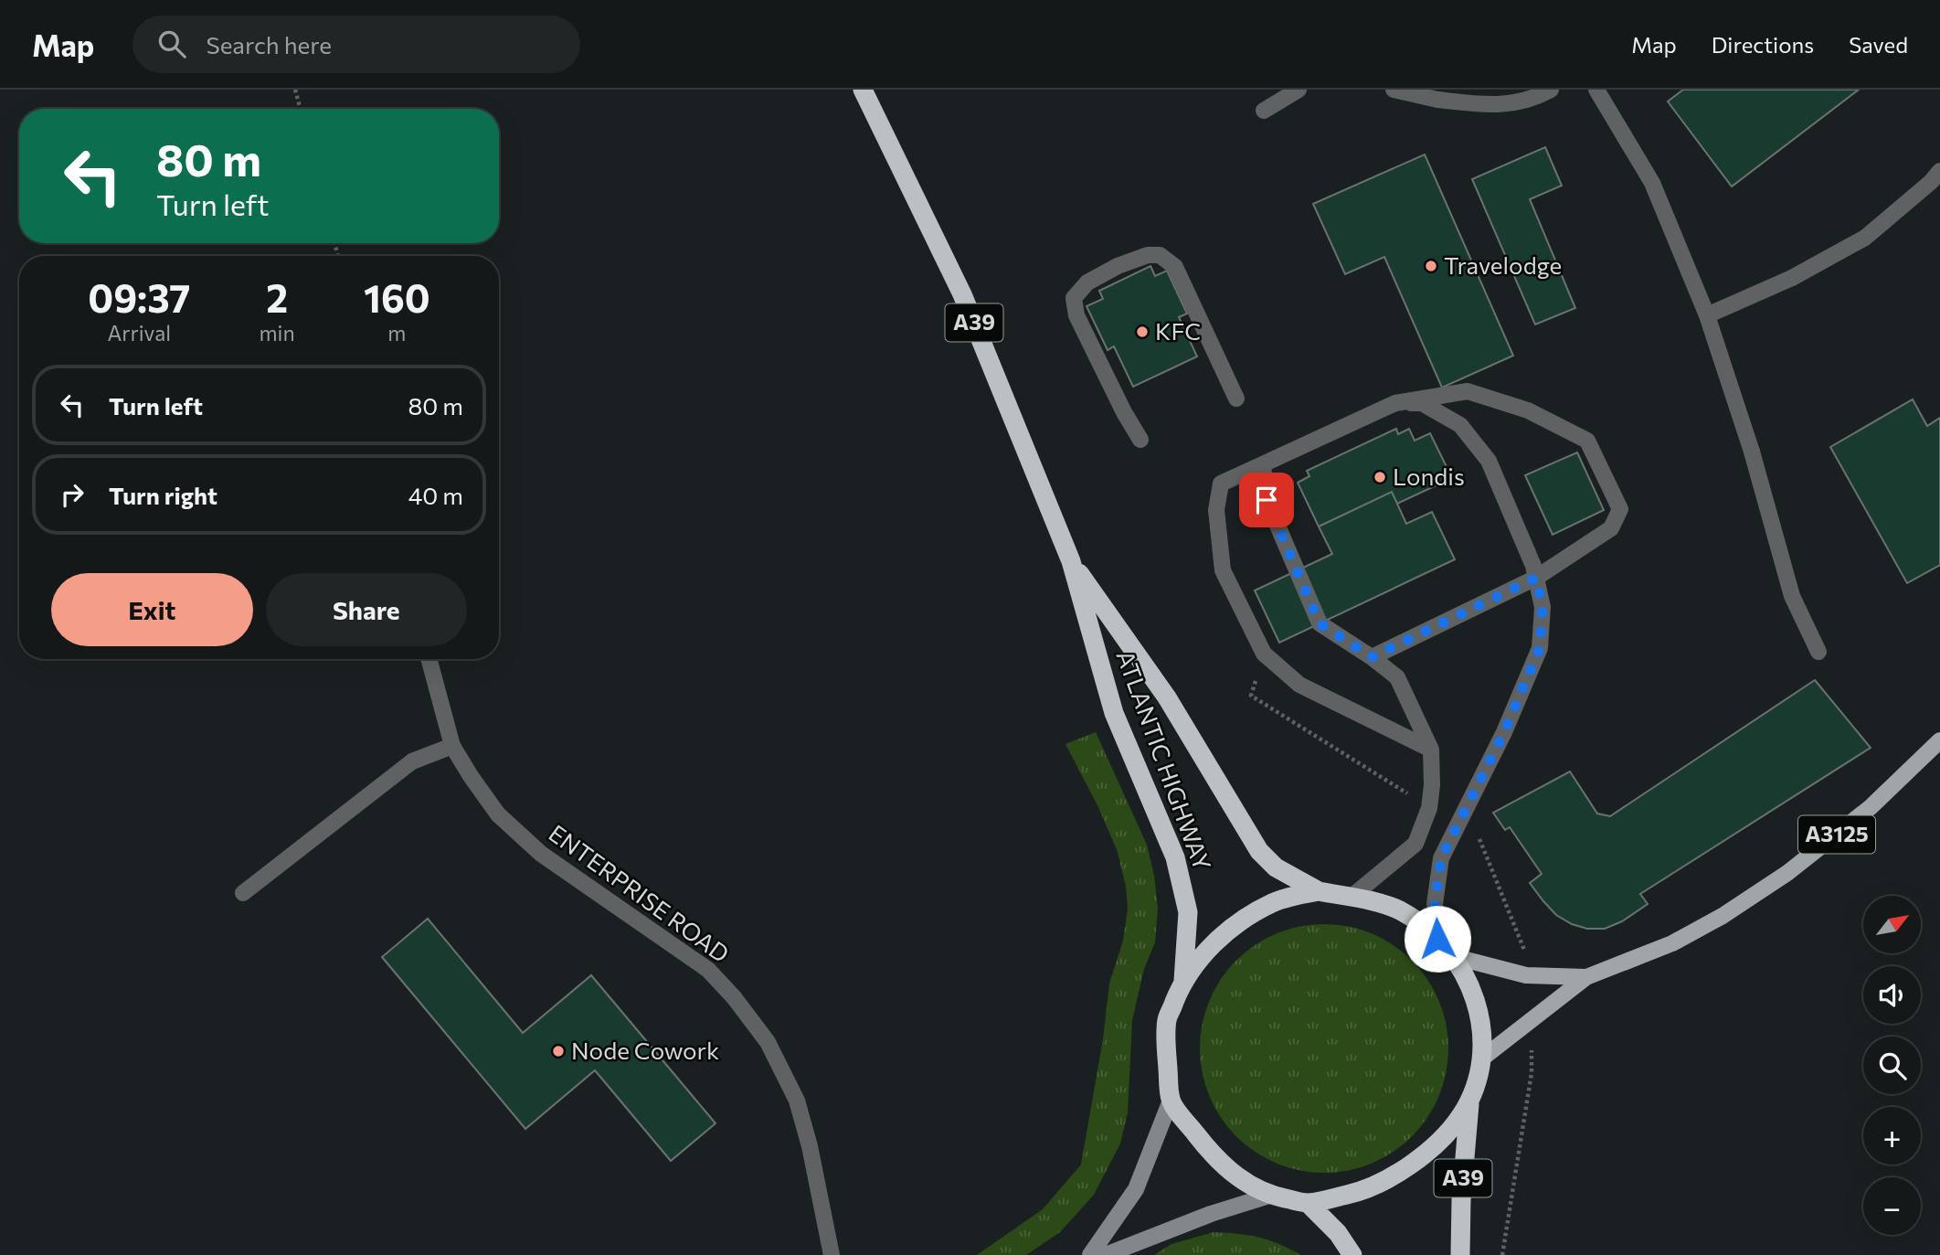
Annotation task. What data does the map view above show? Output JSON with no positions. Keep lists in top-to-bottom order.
{
  "streets": {
    "highway": ["A39", "ATLANTIC HIGHWAY"],
    "main road": ["A3125"],
    "street": ["ENTERPRISE ROAD"]
  },
  "places": [
    "Travelodge",
    "KFC",
    "Londis",
    "Node Cowork"
  ],
  "north": "top right",
  "page": {
    "header": "Map",
    "search": "Search here",
    "nav": ["Map", "Directions", "Saved"],
    "turn": ["80 m", "Turn left"],
    "eta": [
      "09:37",
      "Arrival",
      "2",
      "min",
      "160",
      "m"
    ],
    "list": [
      {
        "name": "Turn left",
        "value": "80 m"
      },
      {
        "name": "Turn right",
        "value": "40 m"
      }
    ],
    "buttons": ["Exit", "Share"],
    "map_buttons": ["+", "−"]
  }
}
